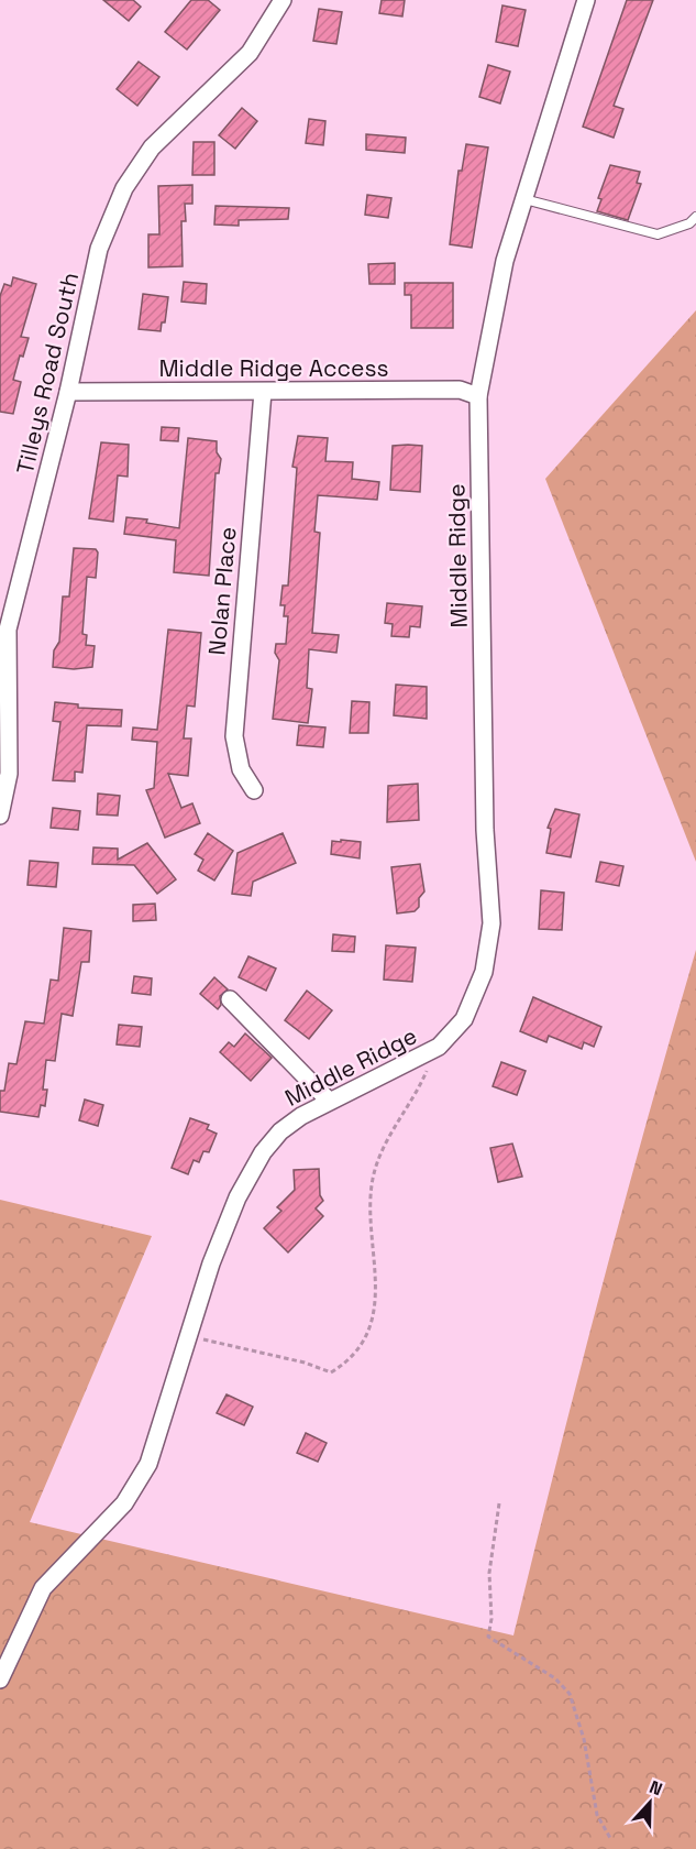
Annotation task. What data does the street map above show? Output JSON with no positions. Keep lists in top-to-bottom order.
{
  "streets": {
    "street": [
      "Middle Ridge Access",
      "Tilleys Road South",
      "Middle Ridge",
      "Nolan Place"
    ]
  },
  "crossings": [
    ["Middle Ridge Access", "Tilleys Road South"],
    ["Middle Ridge Access", "Middle Ridge"],
    ["Middle Ridge Access", "Nolan Place"]
  ],
  "north": "top"
}
